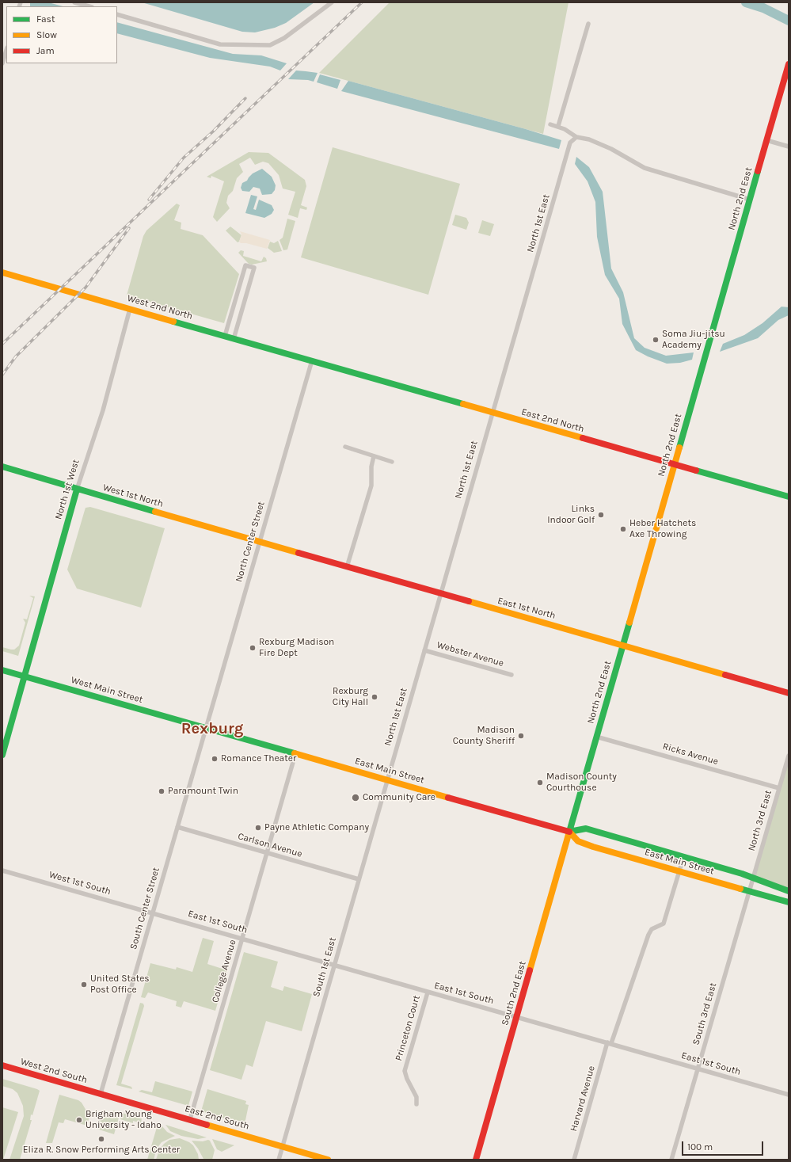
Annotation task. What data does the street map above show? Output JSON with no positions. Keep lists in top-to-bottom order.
{
  "streets": {
    "main road": [
      "North 2nd East",
      "West 2nd North",
      "East 2nd North",
      "North 1st West",
      "West 1st North",
      "East 1st North",
      "West Main Street",
      "East Main Street",
      "South 2nd East",
      "West 2nd South",
      "East 2nd South"
    ],
    "street": [
      "North 1st East",
      "North Center Street",
      "Webster Avenue",
      "Ricks Avenue",
      "North 3rd East",
      "Carlson Avenue",
      "West 1st South",
      "South Center Street",
      "East 1st South",
      "South 1st East",
      "College Avenue",
      "South 3rd East",
      "Princeton Court",
      "Harvard Avenue"
    ]
  },
  "crossings": [
    ["North 2nd East", "East 2nd North"],
    ["North 2nd East", "East 1st North"],
    ["North 2nd East", "Ricks Avenue"],
    ["North 2nd East", "East Main Street"],
    ["North 2nd East", "South 2nd East"],
    ["North 1st East", "East 2nd North"],
    ["North 1st East", "East 1st North"],
    ["North 1st East", "Webster Avenue"],
    ["North 1st East", "East Main Street"],
    ["North 1st East", "South 1st East"],
    ["West 2nd North", "East 2nd North"],
    ["West 2nd North", "North 1st West"],
    ["West 2nd North", "North Center Street"],
    ["East 2nd North", "North Center Street"],
    ["North 1st West", "West 1st North"],
    ["North 1st West", "West Main Street"],
    ["West 1st North", "North Center Street"],
    ["West 1st North", "East 1st North"],
    ["North Center Street", "East 1st North"],
    ["North Center Street", "West Main Street"],
    ["North Center Street", "East Main Street"],
    ["North Center Street", "South Center Street"],
    ["West Main Street", "East Main Street"],
    ["West Main Street", "South Center Street"],
    ["Ricks Avenue", "North 3rd East"],
    ["East Main Street", "North 3rd East"],
    ["East Main Street", "South Center Street"],
    ["East Main Street", "South 1st East"],
    ["East Main Street", "College Avenue"],
    ["East Main Street", "South 2nd East"],
    ["East Main Street", "South 3rd East"],
    ["East Main Street", "Harvard Avenue"],
    ["North 3rd East", "South 3rd East"],
    ["Carlson Avenue", "South Center Street"],
    ["Carlson Avenue", "South 1st East"],
    ["Carlson Avenue", "College Avenue"],
    ["West 1st South", "South Center Street"],
    ["West 1st South", "East 1st South"],
    ["South Center Street", "East 1st South"],
    ["South Center Street", "West 2nd South"],
    ["South Center Street", "East 2nd South"],
    ["East 1st South", "South 1st East"],
    ["East 1st South", "College Avenue"],
    ["East 1st South", "South 2nd East"],
    ["East 1st South", "South 3rd East"],
    ["East 1st South", "Princeton Court"],
    ["East 1st South", "Harvard Avenue"],
    ["South 1st East", "East 2nd South"],
    ["College Avenue", "East 2nd South"],
    ["West 2nd South", "East 2nd South"]
  ],
  "districts": ["Rexburg"],
  "places": [
    "Soma Jiu-jitsu Academy",
    "Links Indoor Golf",
    "Heber Hatchets Axe Throwing",
    "Rexburg Madison Fire Dept",
    "Rexburg City Hall",
    "Madison County Sheriff",
    "Romance Theater",
    "Madison County Courthouse",
    "Paramount Twin",
    "Community Care",
    "Payne Athletic Company",
    "United States Post Office",
    "Brigham Young University - Idaho",
    "Eliza R. Snow Performing Arts Center"
  ],
  "legend": ["Fast", "Slow", "Jam"],
  "scale_bar": "100 m"
}
